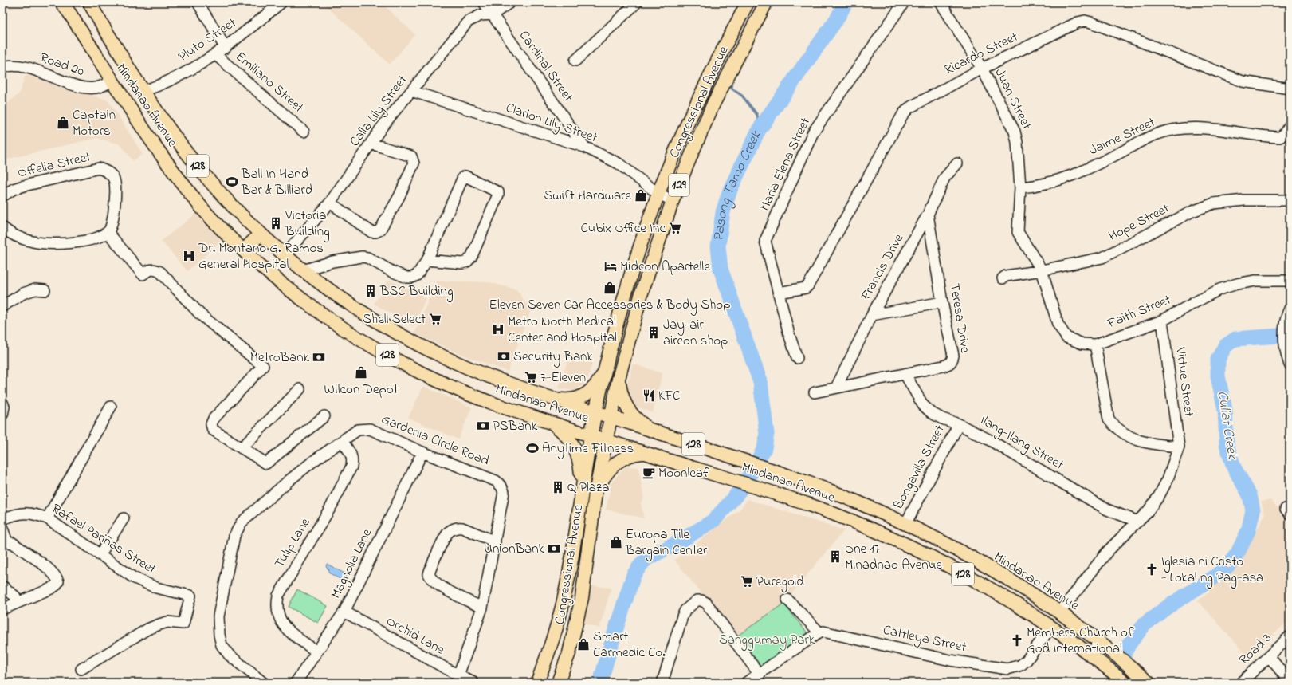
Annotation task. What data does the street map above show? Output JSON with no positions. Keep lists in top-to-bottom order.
{
  "streets": {
    "main road": [
      "Congressional Avenue",
      "Mindanao Avenue",
      "128",
      "129"
    ],
    "street": [
      "Pluto Street",
      "Ricardo Street",
      "Road 20",
      "Cardinal Street",
      "Emiliano Street",
      "Juan Street",
      "Calla Lily Street",
      "Clarion Lily Street",
      "Jaime Street",
      "Maria Elena Street",
      "Offelia Street",
      "Hope Street",
      "Francis Drive",
      "Faith Street",
      "Teresa Drive",
      "Virtue Street",
      "Gardenia Circle Road",
      "Ilang-Ilang Street",
      "Bongavilla Street",
      "Rafael Pariñas Street",
      "Tulip Lane",
      "Magnolia Lane",
      "Orchid Lane",
      "Cattleya Street",
      "Road 3"
    ]
  },
  "crossings": [
    ["Pluto Street", "Emiliano Street"],
    ["Pluto Street", "Mindanao Avenue"],
    ["Ricardo Street", "Juan Street"],
    ["Ricardo Street", "Maria Elena Street"],
    ["Road 20", "Mindanao Avenue"],
    ["Cardinal Street", "Calla Lily Street"],
    ["Cardinal Street", "Clarion Lily Street"],
    ["Juan Street", "Jaime Street"],
    ["Juan Street", "Hope Street"],
    ["Juan Street", "Faith Street"],
    ["Congressional Avenue", "Mindanao Avenue"],
    ["Congressional Avenue", "Clarion Lily Street"],
    ["Mindanao Avenue", "Calla Lily Street"],
    ["Mindanao Avenue", "Bongavilla Street"],
    ["Mindanao Avenue", "Cattleya Street"],
    ["Calla Lily Street", "Clarion Lily Street"],
    ["Hope Street", "Faith Street"],
    ["Francis Drive", "Teresa Drive"],
    ["Faith Street", "Virtue Street"],
    ["Teresa Drive", "Ilang-Ilang Street"],
    ["Gardenia Circle Road", "Tulip Lane"],
    ["Gardenia Circle Road", "Magnolia Lane"],
    ["Gardenia Circle Road", "Orchid Lane"],
    ["Ilang-Ilang Street", "Bongavilla Street"],
    ["Tulip Lane", "Magnolia Lane"],
    ["Magnolia Lane", "Orchid Lane"]
  ],
  "water": ["Pasong Tamo Creek", "Culiat Creek"],
  "parks": ["Sanggumay Park"],
  "places": {
    "shop": [
      "Captain Motors",
      "Swift Hardware",
      "Eleven Seven Car Accessories & Body Shop",
      "Wilcon Depot",
      "Europa Tile Bargain Center",
      "Smart Carmedic Co."
    ],
    "sports": ["Ball In Hand Bar & Billiard", "Anytime Fitness"],
    "building": [
      "Victoria Building",
      "BSC Building",
      "Jay-air aircon shop",
      "Q Plaza",
      "One 17 Minadnao Avenue"
    ],
    "supermarket": [
      "Cubix Office Inc",
      "Shell Select",
      "7-Eleven",
      "Puregold"
    ],
    "hospital": ["Dr. Montano G. Ramos General Hospital", "Metro North Medical Center and Hospital"],
    "hotel": ["Midcon Apartelle"],
    "bank": [
      "Security Bank",
      "MetroBank",
      "PSBank",
      "UnionBank"
    ],
    "restaurant": ["KFC"],
    "cafe": ["Moonleaf"],
    "church": ["Iglesia ni Cristo - Lokal ng Pag-asa", "Members Church of God International"]
  }
}
